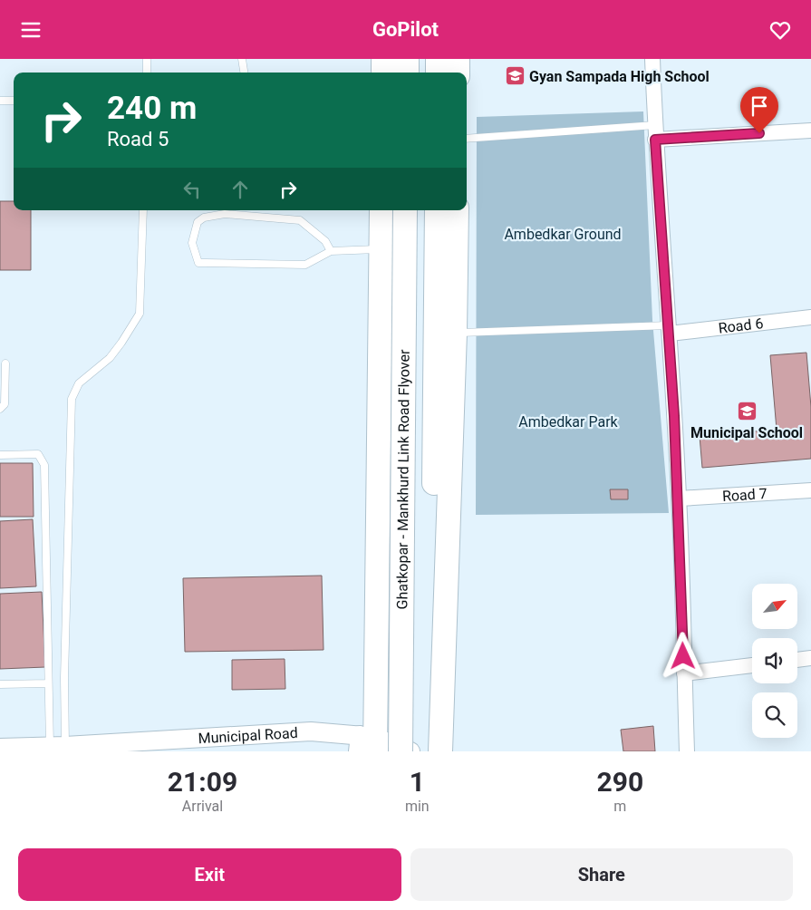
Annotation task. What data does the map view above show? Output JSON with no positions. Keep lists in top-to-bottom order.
{
  "streets": {
    "highway": ["Ghatkopar - Mankhurd Link Road Flyover"],
    "street": ["Road 6", "Road 7", "Municipal Road"]
  },
  "parks": ["Ambedkar Ground", "Ambedkar Park"],
  "places": {
    "school or university": ["Gyan Sampada High School", "Municipal School"]
  },
  "north": "top right",
  "page": {
    "header": "GoPilot",
    "turn": ["240 m", "Road 5"],
    "eta": [
      "21:09",
      "Arrival",
      "1",
      "min",
      "290",
      "m"
    ],
    "buttons": ["Exit", "Share"]
  }
}
